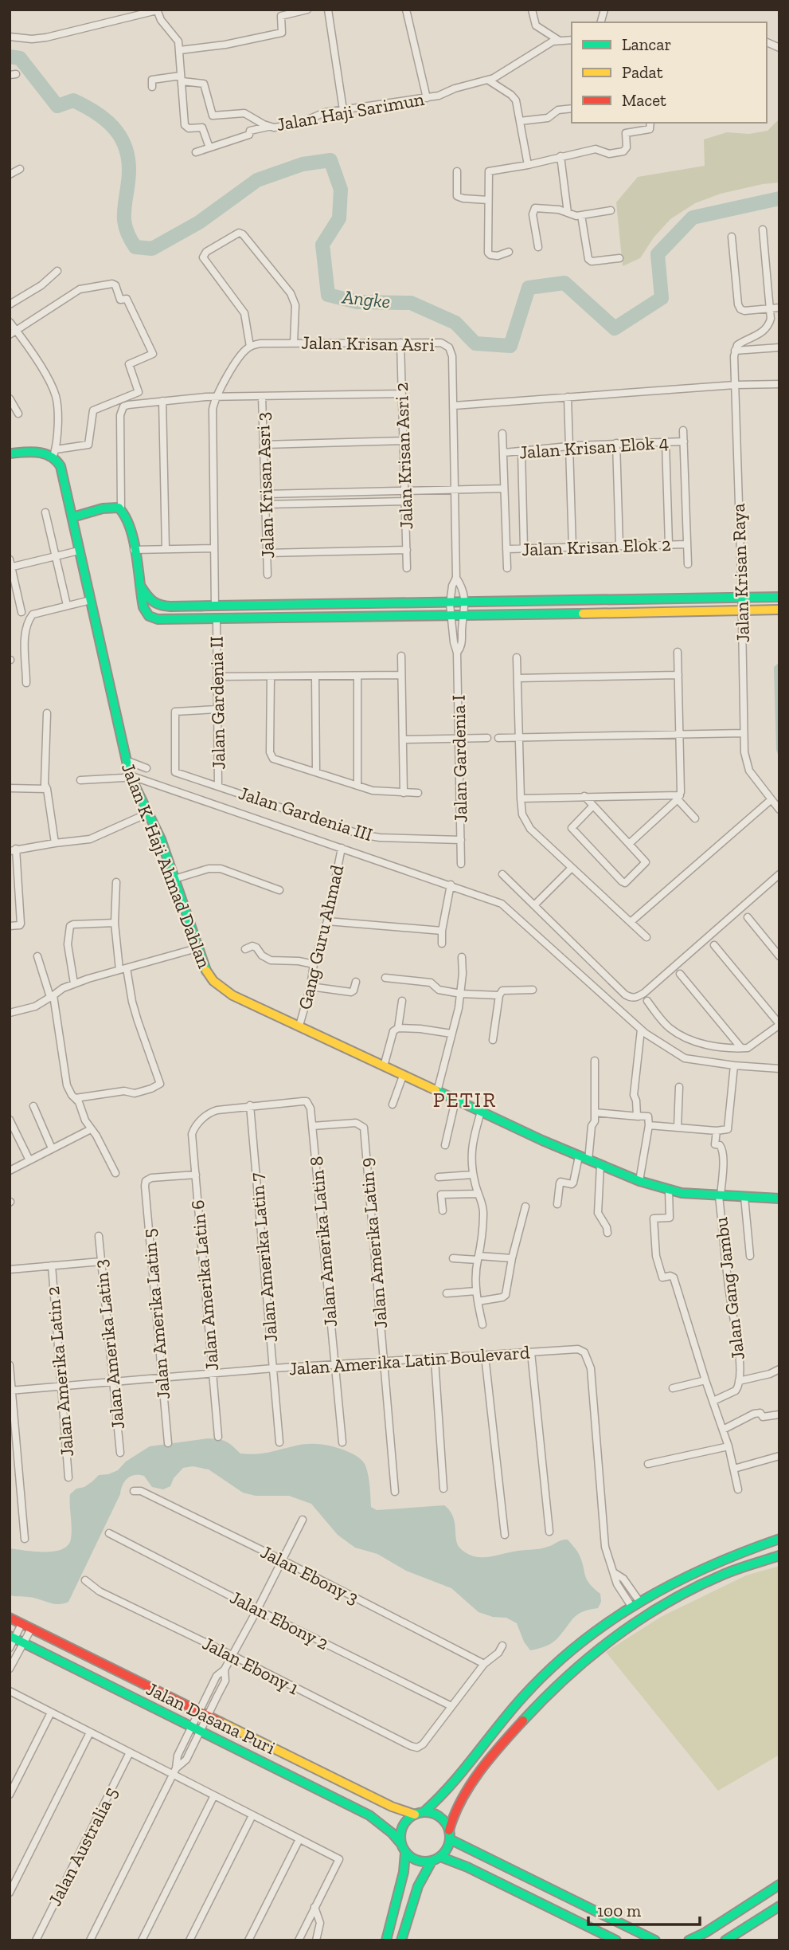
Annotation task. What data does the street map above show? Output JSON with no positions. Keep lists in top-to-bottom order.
{
  "streets": {
    "main road": ["Jalan K. Haji Ahmad Dahlan", "Jalan Dasana Puri"],
    "street": [
      "Jalan Haji Sarimun",
      "Jalan Krisan Asri",
      "Jalan Krisan Elok 4",
      "Jalan Krisan Asri 2",
      "Jalan Krisan Asri 3",
      "Jalan Krisan Elok 2",
      "Jalan Krisan Raya",
      "Jalan Gardenia II",
      "Jalan Gardenia I",
      "Jalan Gardenia III",
      "Gang Guru Ahmad",
      "Jalan Amerika Latin 8",
      "Jalan Amerika Latin 9",
      "Jalan Amerika Latin 7",
      "Jalan Amerika Latin 6",
      "Jalan Gang Jambu",
      "Jalan Amerika Latin 5",
      "Jalan Amerika Latin 3",
      "Jalan Amerika Latin Boulevard",
      "Jalan Amerika Latin 2",
      "Jalan Ebony 3",
      "Jalan Ebony 2",
      "Jalan Ebony 1",
      "Jalan Australia 5"
    ]
  },
  "crossings": [
    ["Jalan Krisan Asri", "Jalan Krisan Asri 2"],
    ["Jalan Gardenia II", "Jalan Gardenia III"],
    ["Jalan Gardenia I", "Jalan Gardenia III"],
    ["Jalan K. Haji Ahmad Dahlan", "Gang Guru Ahmad"],
    ["Jalan K. Haji Ahmad Dahlan", "Jalan Gang Jambu"],
    ["Jalan Amerika Latin 8", "Jalan Amerika Latin 9"],
    ["Jalan Amerika Latin 8", "Jalan Amerika Latin 7"],
    ["Jalan Amerika Latin 8", "Jalan Amerika Latin 6"],
    ["Jalan Amerika Latin 8", "Jalan Amerika Latin Boulevard"],
    ["Jalan Amerika Latin 9", "Jalan Amerika Latin Boulevard"],
    ["Jalan Amerika Latin 7", "Jalan Amerika Latin 6"],
    ["Jalan Amerika Latin 7", "Jalan Amerika Latin Boulevard"],
    ["Jalan Amerika Latin 6", "Jalan Amerika Latin 5"],
    ["Jalan Amerika Latin 6", "Jalan Amerika Latin Boulevard"],
    ["Jalan Amerika Latin 5", "Jalan Amerika Latin Boulevard"],
    ["Jalan Amerika Latin 3", "Jalan Amerika Latin Boulevard"],
    ["Jalan Amerika Latin Boulevard", "Jalan Amerika Latin 2"],
    ["Jalan Ebony 2", "Jalan Ebony 1"]
  ],
  "districts": ["PETIR"],
  "water": ["Angke"],
  "legend": ["Lancar", "Padat", "Macet"],
  "scale_bar": "100 m"
}
